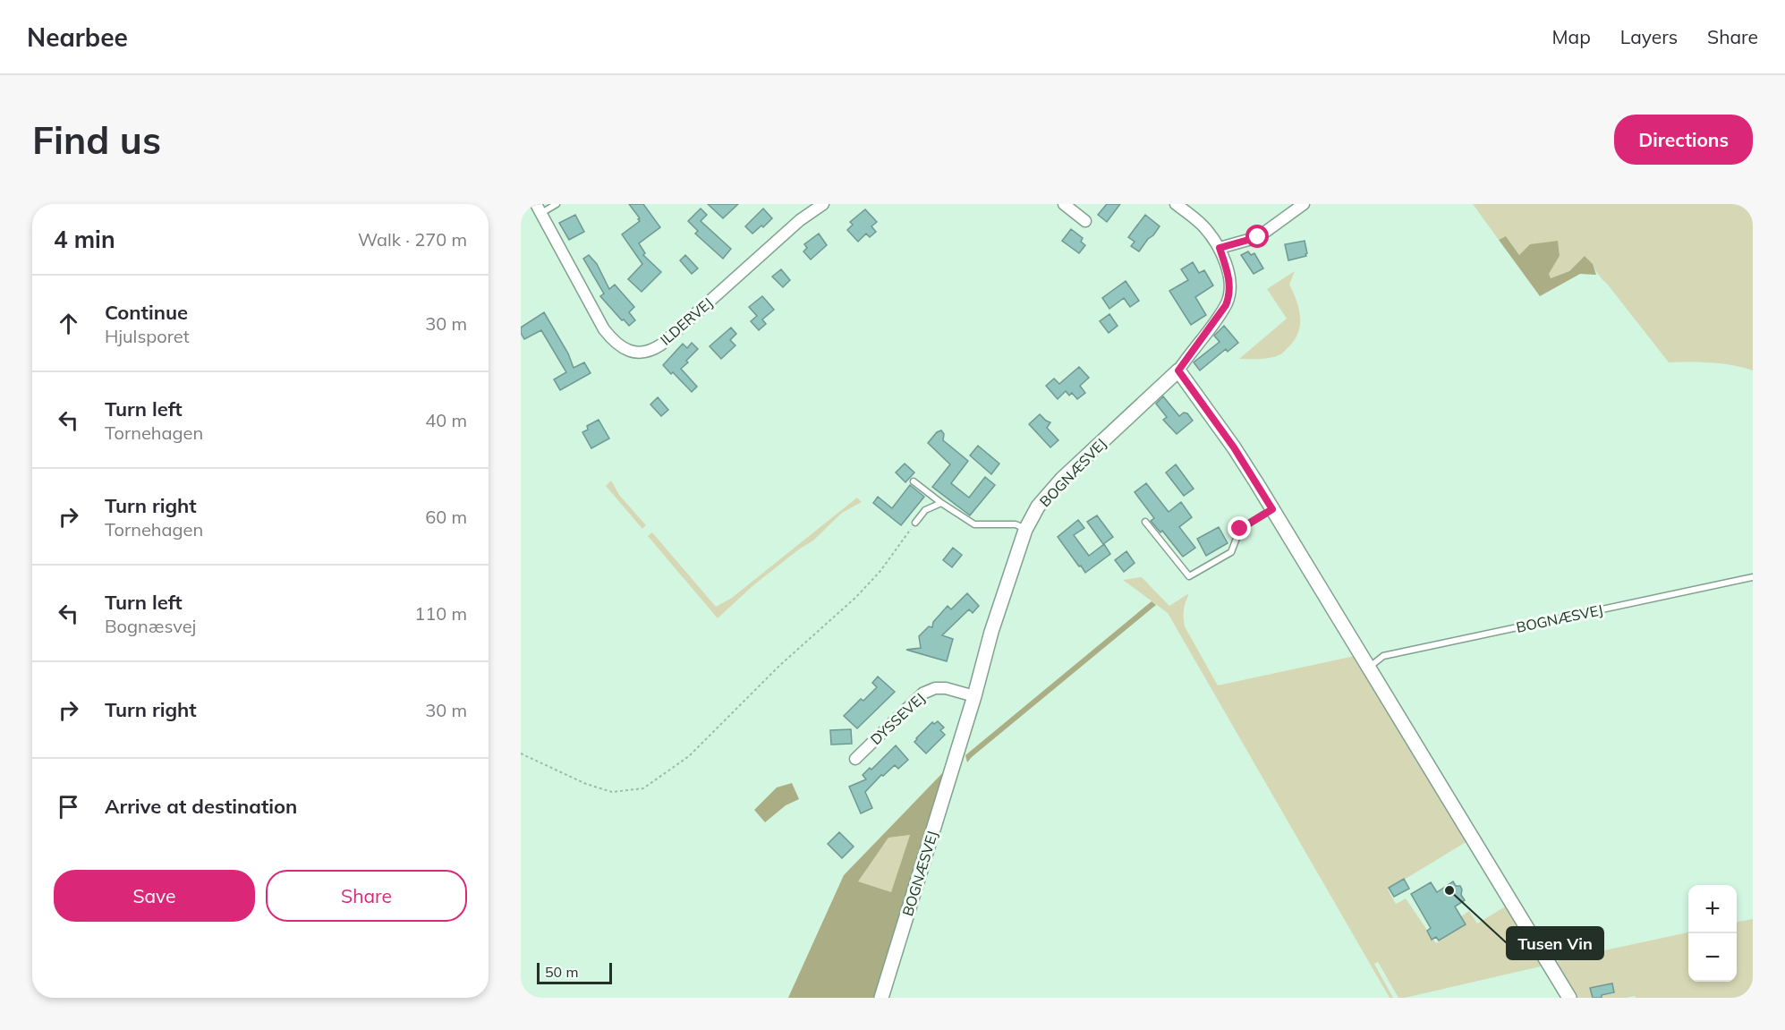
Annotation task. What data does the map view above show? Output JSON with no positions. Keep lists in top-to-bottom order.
{
  "streets": {
    "street": ["ILDERVEJ", "BOGNÆSVEJ", "DYSSEVEJ"]
  },
  "crossings": [
    ["BOGNÆSVEJ", "DYSSEVEJ"]
  ],
  "places": ["Tusen Vin"],
  "scale_bar": "50 m",
  "page": {
    "header": "Nearbee",
    "nav": ["Map", "Layers", "Share"],
    "buttons": [
      "Directions",
      ["Save", "Share"]
    ],
    "title": "Find us",
    "heading": ["4 min", "Walk · 270 m"],
    "list": [
      ["Continue", "Hjulsporet", "30 m"],
      ["Turn left", "Tornehagen", "40 m"],
      ["Turn right", "Tornehagen", "60 m"],
      ["Turn left", "Bognæsvej", "110 m"],
      ["Turn right", "30 m"],
      "Arrive at destination"
    ],
    "map_buttons": ["+", "−"],
    "scale": "50 m"
  }
}
